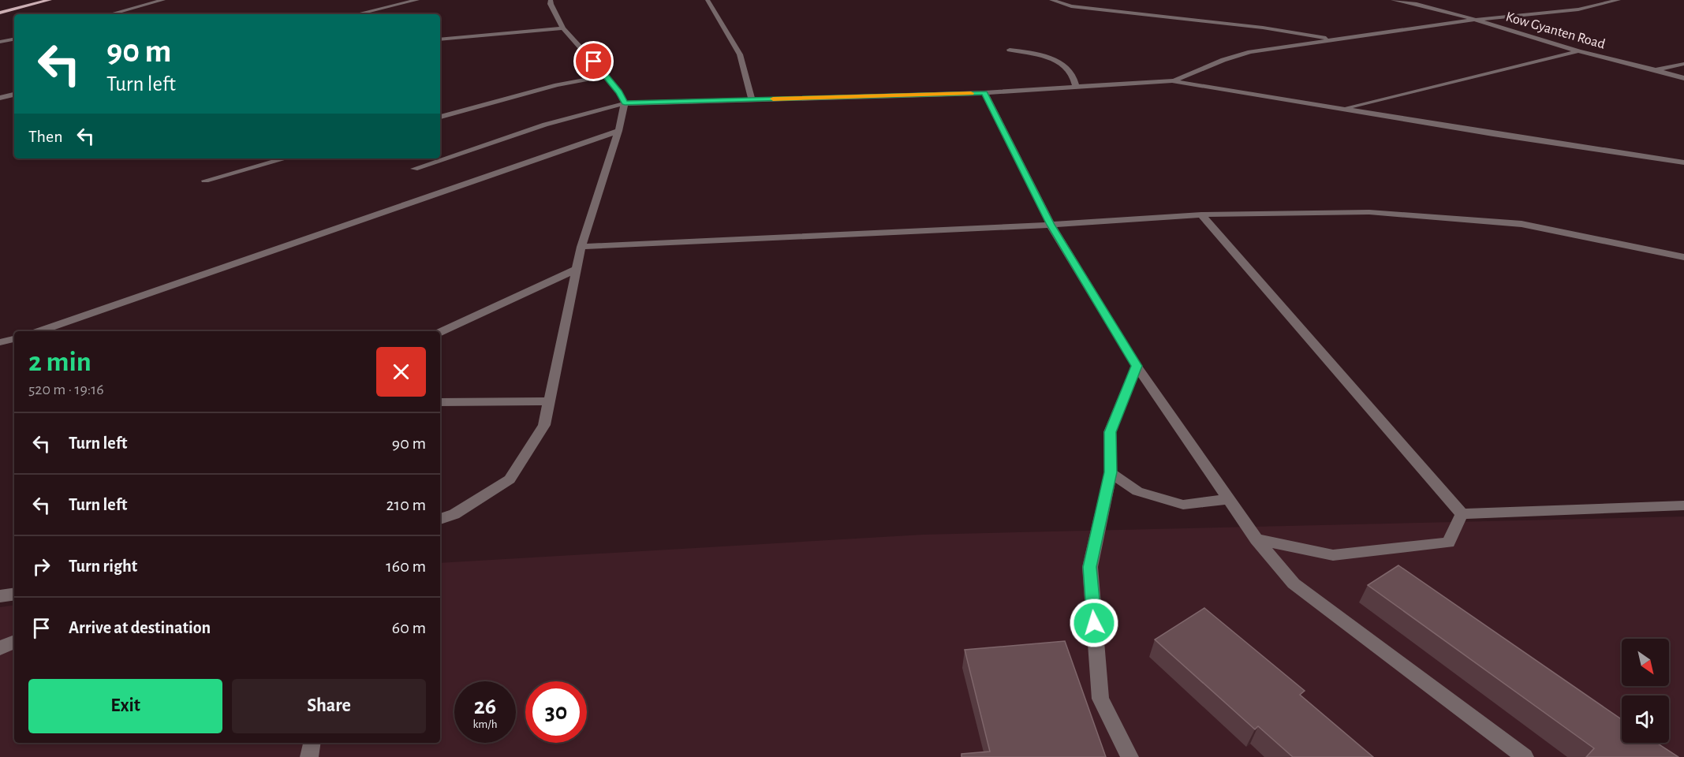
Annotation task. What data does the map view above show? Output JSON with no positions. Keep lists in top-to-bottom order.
{
  "streets": {
    "street": ["Kow Gyanten Road"]
  },
  "north": "bottom right",
  "page": {
    "turn": ["90 m", "Turn left"],
    "then": "Then",
    "heading": ["2 min", "520 m · 19:16"],
    "list": [
      {
        "name": "Turn left",
        "value": "90 m"
      },
      {
        "name": "Turn left",
        "value": "210 m"
      },
      {
        "name": "Turn right",
        "value": "160 m"
      },
      {
        "name": "Arrive at destination",
        "value": "60 m"
      }
    ],
    "buttons": ["Exit", "Share"],
    "speed": "26 km/h",
    "limit": "30"
  }
}
